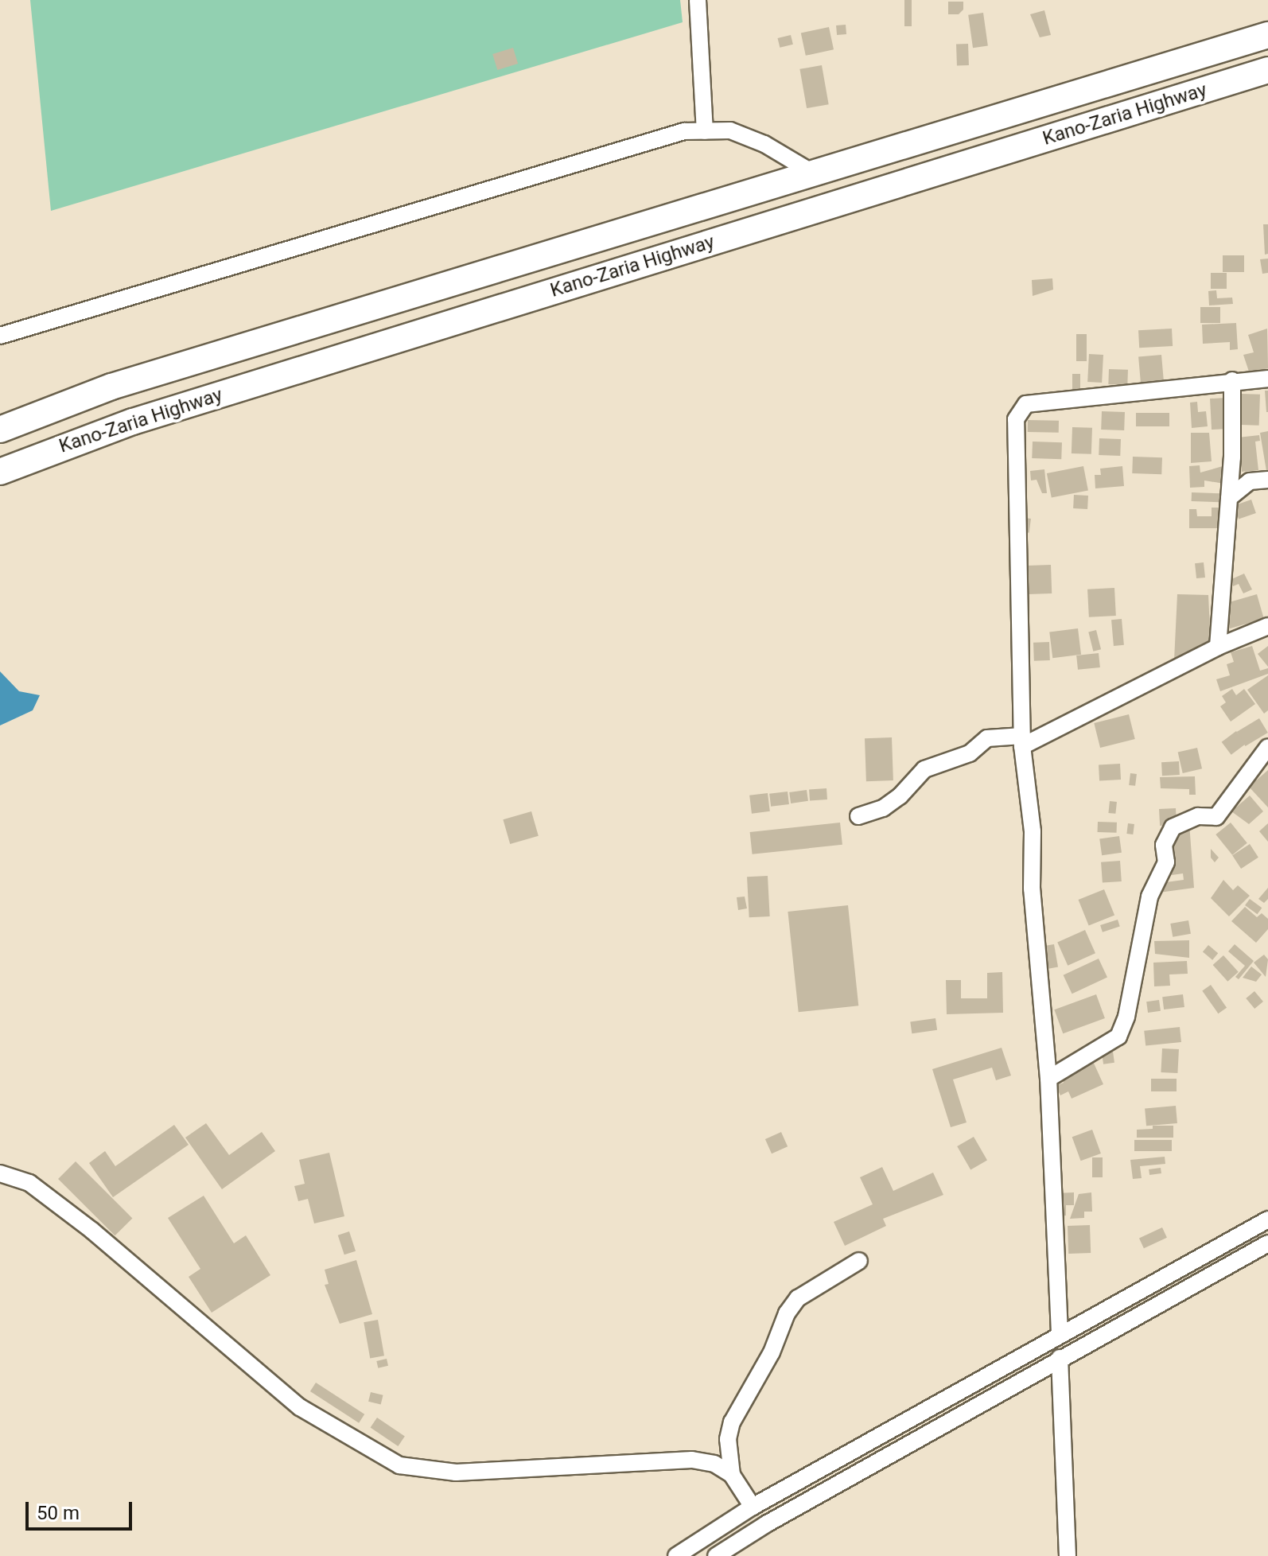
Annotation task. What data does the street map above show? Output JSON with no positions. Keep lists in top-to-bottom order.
{
  "streets": {
    "highway": ["Kano-Zaria Highway"]
  },
  "scale_bar": "50 m"
}
